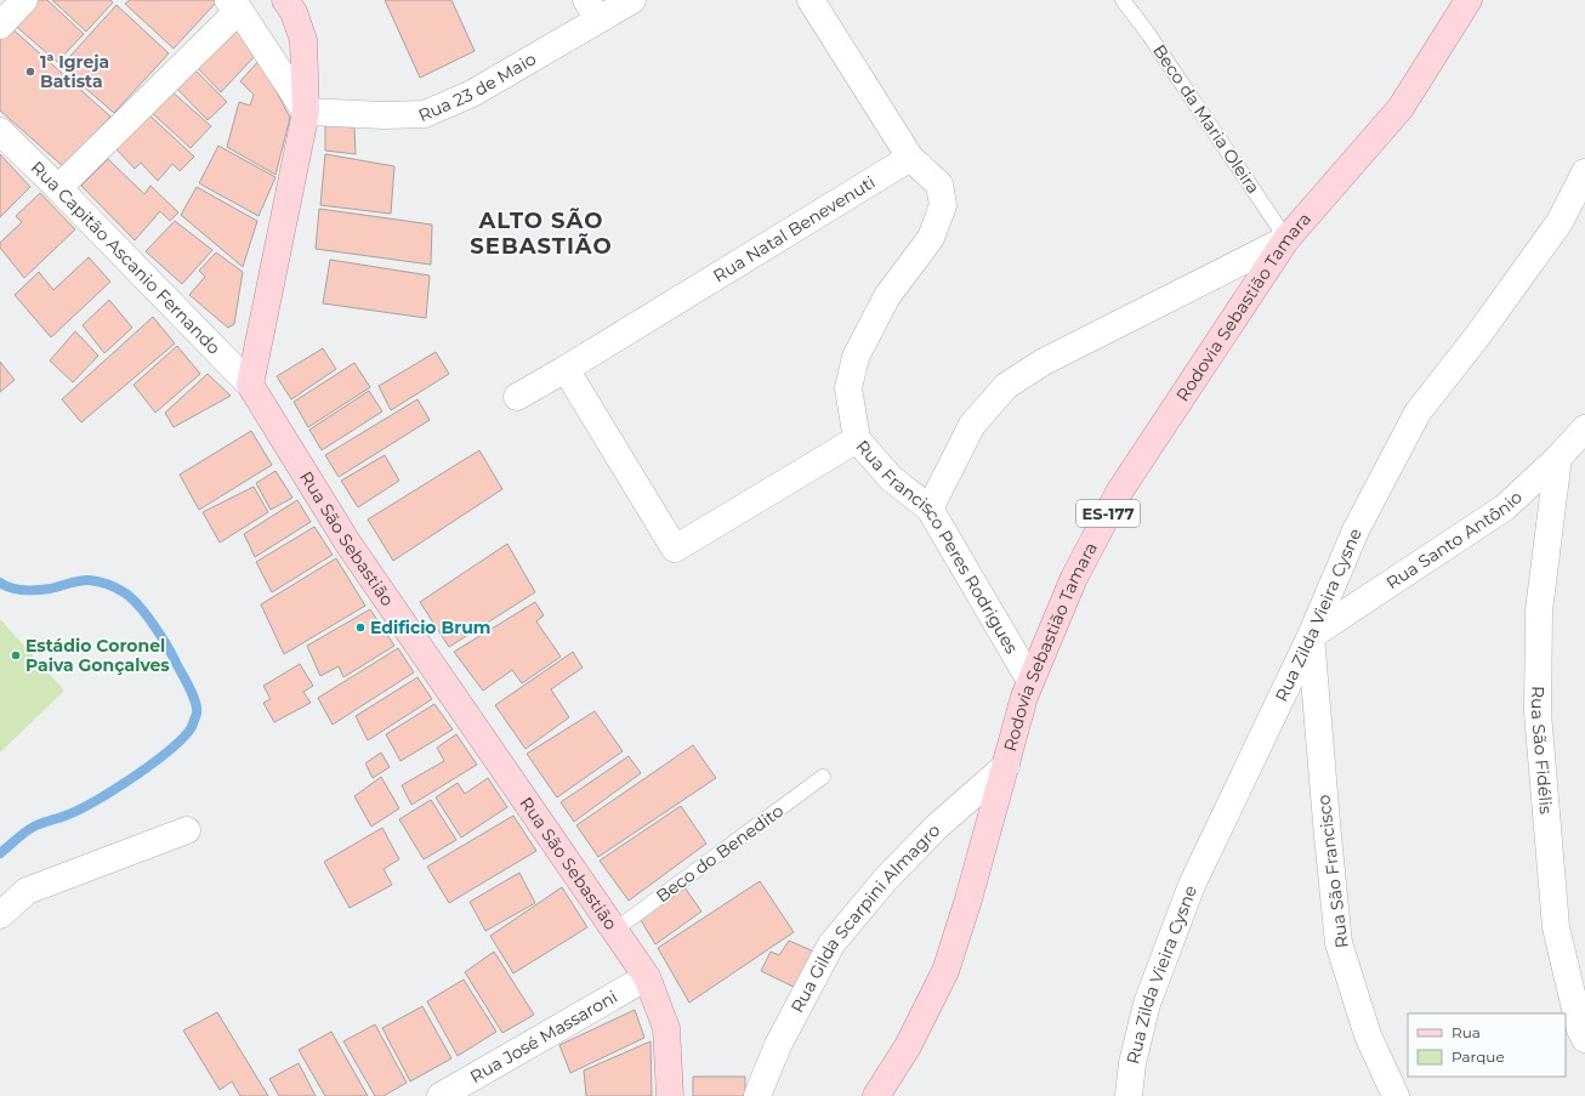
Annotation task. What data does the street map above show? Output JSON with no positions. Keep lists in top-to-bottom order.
{
  "streets": {
    "main road": ["Rodovia Sebastião Tamara", "ES-177", "Rua São Sebastião"],
    "street": [
      "Rua 23 de Maio",
      "Rua Natal Benevenuti",
      "Rua Capitão Ascanio Fernando",
      "Rua Santo Antônio",
      "Rua Francisco Peres Rodrigues",
      "Rua Zilda Vieira Cysne",
      "Rua São Fidélis",
      "Rua São Francisco",
      "Rua Gilda Scarpini Almagro",
      "Rua José Massaroni"
    ],
    "lane": ["Beco da Maria Oleira", "Beco do Benedito"]
  },
  "crossings": [
    ["Beco da Maria Oleira", "Rodovia Sebastião Tamara"],
    ["Rua Natal Benevenuti", "Rua Francisco Peres Rodrigues"],
    ["Rua Capitão Ascanio Fernando", "Rua São Sebastião"],
    ["Rodovia Sebastião Tamara", "Rua Francisco Peres Rodrigues"],
    ["Rodovia Sebastião Tamara", "Rua Gilda Scarpini Almagro"],
    ["Rua São Sebastião", "Beco do Benedito"],
    ["Rua São Sebastião", "Rua José Massaroni"],
    ["Rua Santo Antônio", "Rua Zilda Vieira Cysne"],
    ["Rua Santo Antônio", "Rua São Fidélis"],
    ["Rua Santo Antônio", "Rua São Francisco"],
    ["Rua Zilda Vieira Cysne", "Rua São Francisco"]
  ],
  "districts": ["ALTO SÃO SEBASTIÃO"],
  "places": ["1ª Igreja Batista", "Edificio Brum", "Estádio Coronel Paiva Gonçalves"],
  "legend": ["Rua", "Parque"]
}
